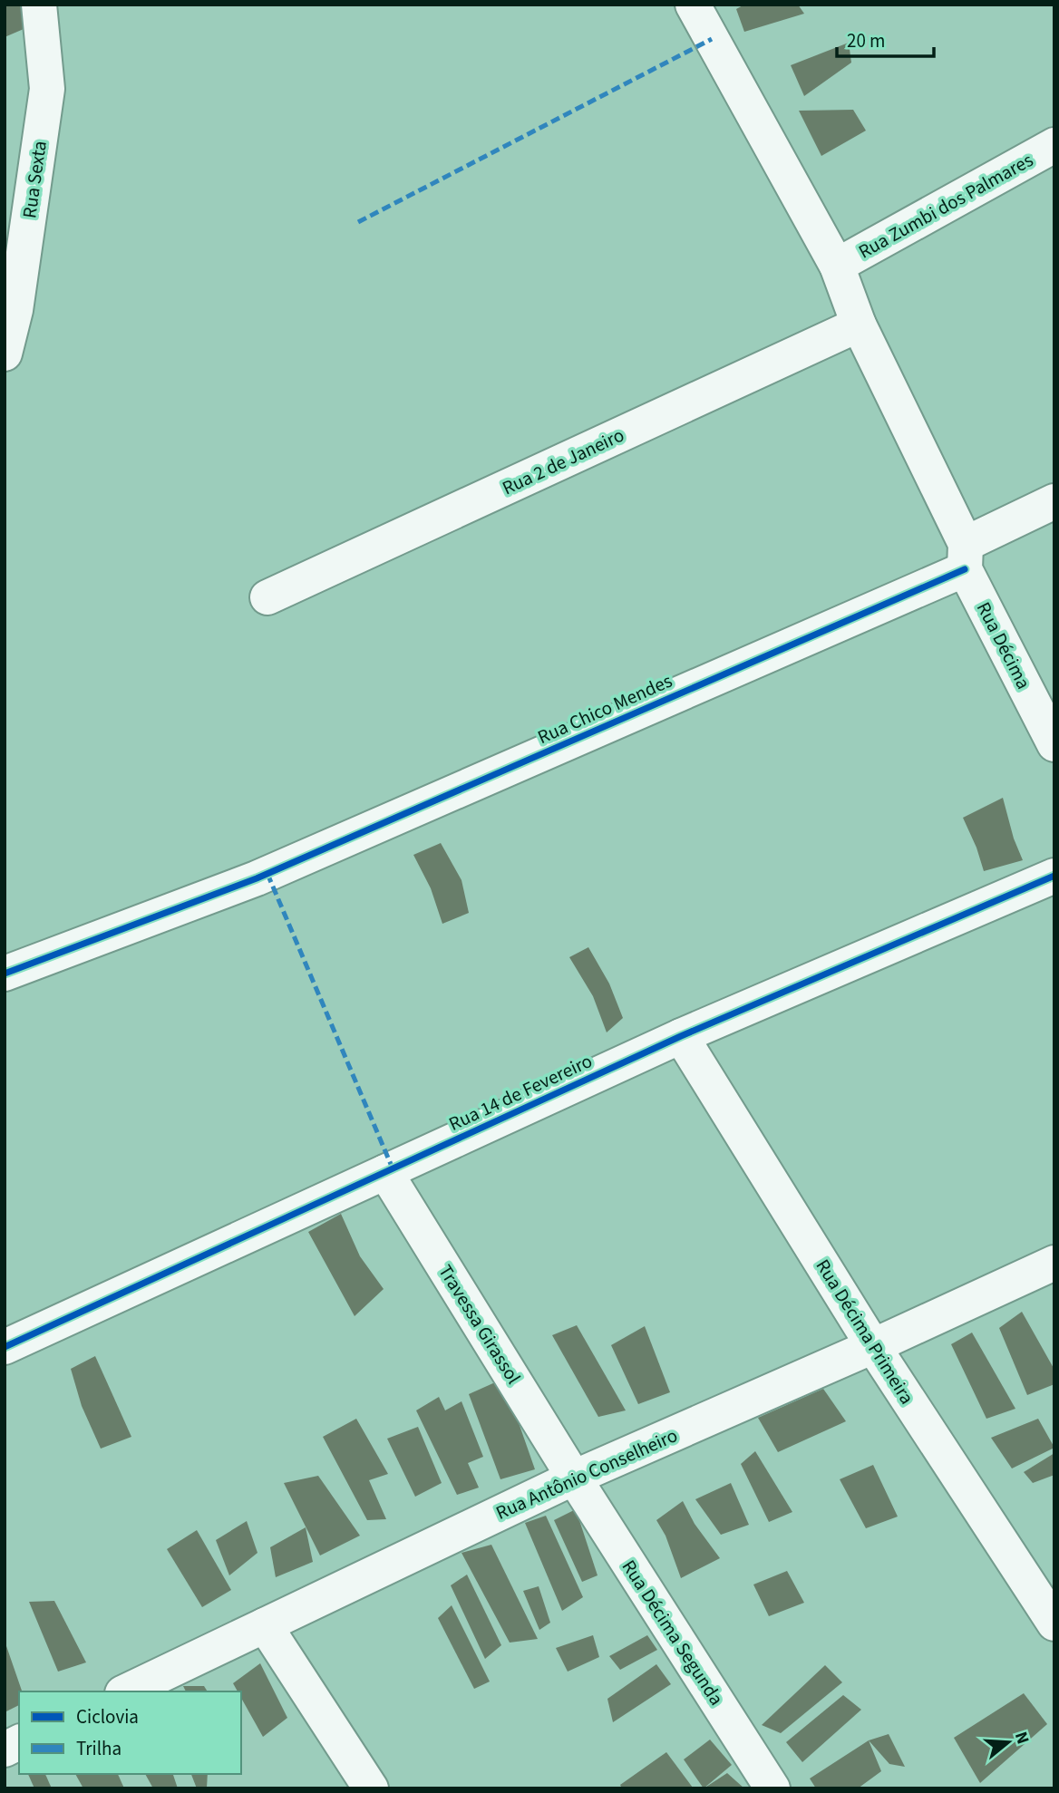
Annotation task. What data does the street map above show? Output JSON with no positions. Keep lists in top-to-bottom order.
{
  "streets": {
    "street": [
      "Rua Sexta",
      "Rua Zumbi dos Palmares",
      "Rua 2 de Janeiro",
      "Rua Décima",
      "Rua Chico Mendes",
      "Rua 14 de Fevereiro",
      "Travessa Girassol",
      "Rua Décima Primeira",
      "Rua Antônio Conselheiro",
      "Rua Décima Segunda"
    ]
  },
  "crossings": [
    ["Rua Décima", "Rua Chico Mendes"],
    ["Rua 14 de Fevereiro", "Travessa Girassol"],
    ["Rua 14 de Fevereiro", "Rua Décima Primeira"],
    ["Travessa Girassol", "Rua Antônio Conselheiro"],
    ["Travessa Girassol", "Rua Décima Segunda"],
    ["Rua Décima Primeira", "Rua Antônio Conselheiro"],
    ["Rua Antônio Conselheiro", "Rua Décima Segunda"]
  ],
  "legend": ["Ciclovia", "Trilha"],
  "scale_bar": "20 m",
  "north": "right"
}
